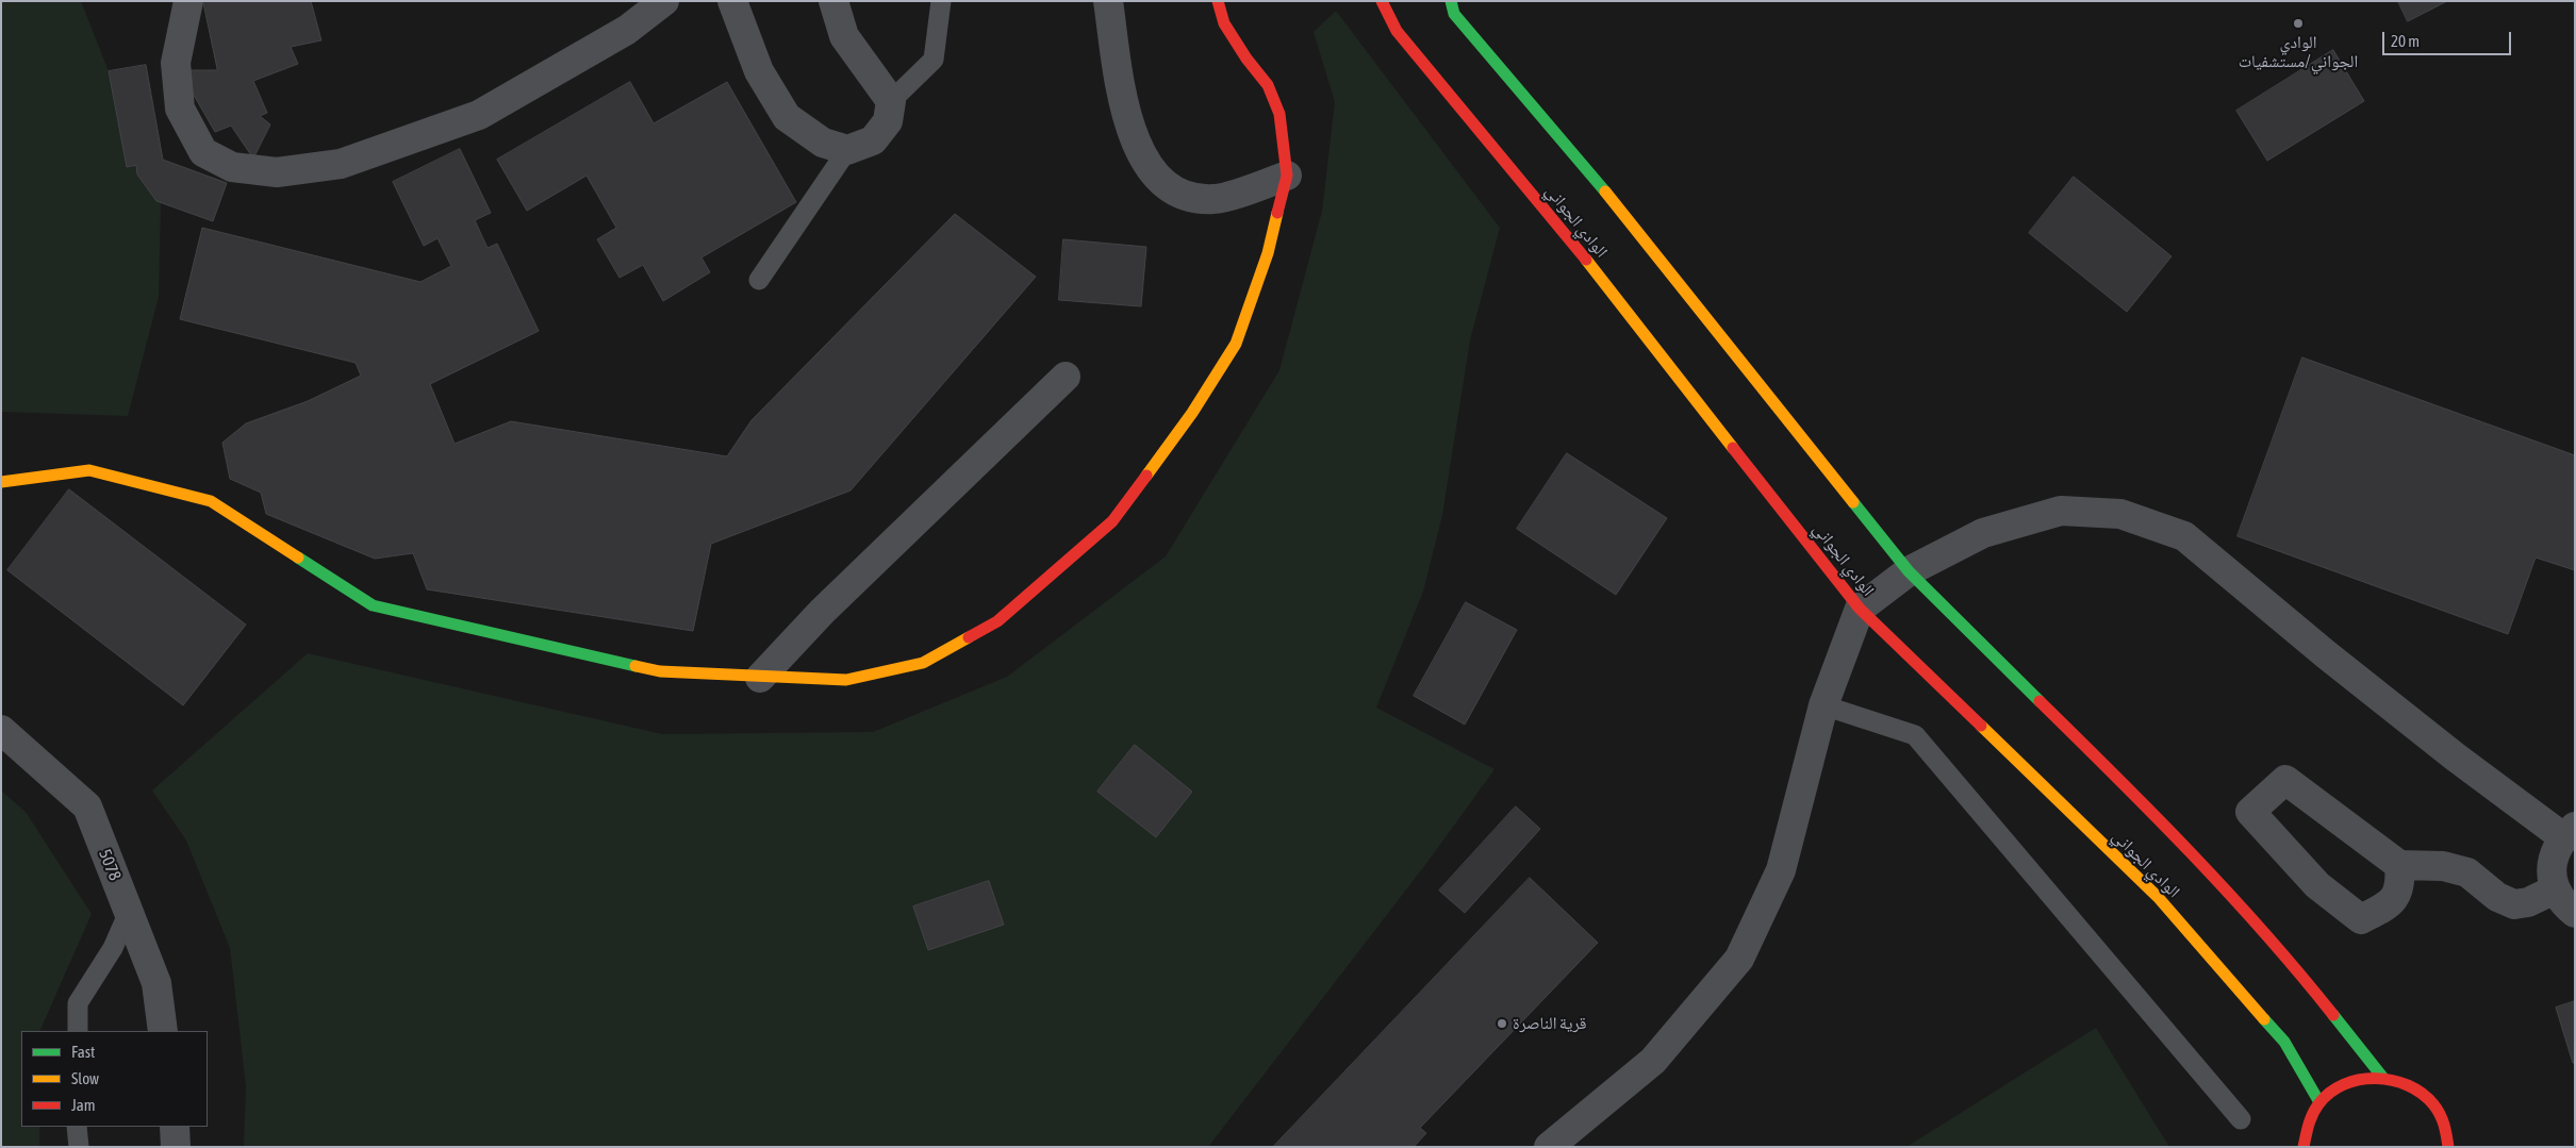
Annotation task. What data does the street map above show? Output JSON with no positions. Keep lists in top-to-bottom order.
{
  "streets": {
    "street": ["الوادي الجواني", "5078"]
  },
  "places": ["الوادي الجواني/مستشفيات", "قرية الناصرة"],
  "legend": ["Fast", "Slow", "Jam"],
  "scale_bar": "20 m"
}
